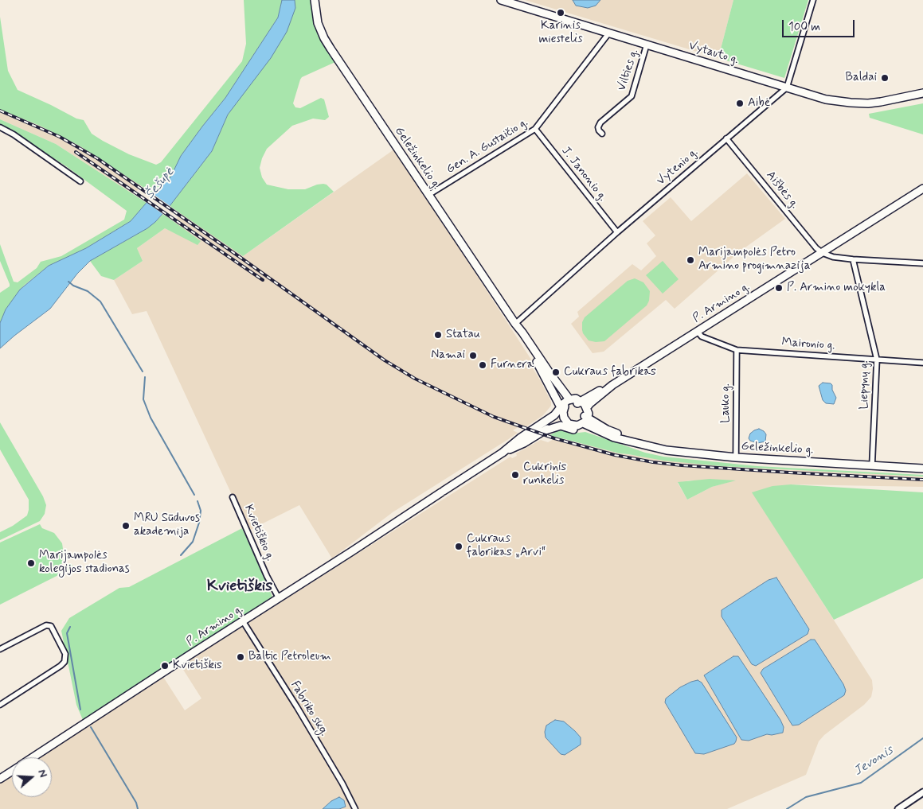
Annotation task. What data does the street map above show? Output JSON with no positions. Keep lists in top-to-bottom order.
{
  "streets": {
    "main road": ["Vytauto g.", "Geležinkelio g.", "P. Armino g."],
    "street": [
      "Vilties g.",
      "Gen. A. Gustaičio g.",
      "Vytenio g.",
      "J. Janonio g.",
      "Aišbės g.",
      "Maironio g.",
      "Liepynų g.",
      "Lauko g.",
      "Kvietiškio g.",
      "Fabriko skg."
    ]
  },
  "crossings": [
    ["Vytauto g.", "Vilties g."],
    ["Vytauto g.", "Gen. A. Gustaičio g."],
    ["Vytauto g.", "Vytenio g."],
    ["Gen. A. Gustaičio g.", "Geležinkelio g."],
    ["Gen. A. Gustaičio g.", "J. Janonio g."],
    ["Geležinkelio g.", "Vytenio g."],
    ["Geležinkelio g.", "P. Armino g."],
    ["Geležinkelio g.", "Liepynų g."],
    ["Geležinkelio g.", "Lauko g."],
    ["Vytenio g.", "J. Janonio g."],
    ["Vytenio g.", "Aišbės g."],
    ["Aišbės g.", "P. Armino g."],
    ["P. Armino g.", "Maironio g."],
    ["P. Armino g.", "Kvietiškio g."],
    ["P. Armino g.", "Fabriko skg."],
    ["Maironio g.", "Liepynų g."],
    ["Maironio g.", "Lauko g."]
  ],
  "districts": ["Kvietiškis"],
  "water": ["Šešupė", "Jevonis"],
  "places": [
    "Karinis miestelis",
    "Baldai",
    "Aibė",
    "Marijampolės Petro Armino progimnazija",
    "P. Armino mokykla",
    "Statau",
    "Namai",
    "Furnera",
    "Cukraus fabrikas",
    "Cukrinis runkelis",
    "MRU Sūduvos akademija",
    "Cukraus fabrikas „Arvi“",
    "Marijampolės kolegijos stadionas",
    "Baltic Petroleum",
    "Kvietiškis"
  ],
  "scale_bar": "100 m",
  "north": "right"
}
